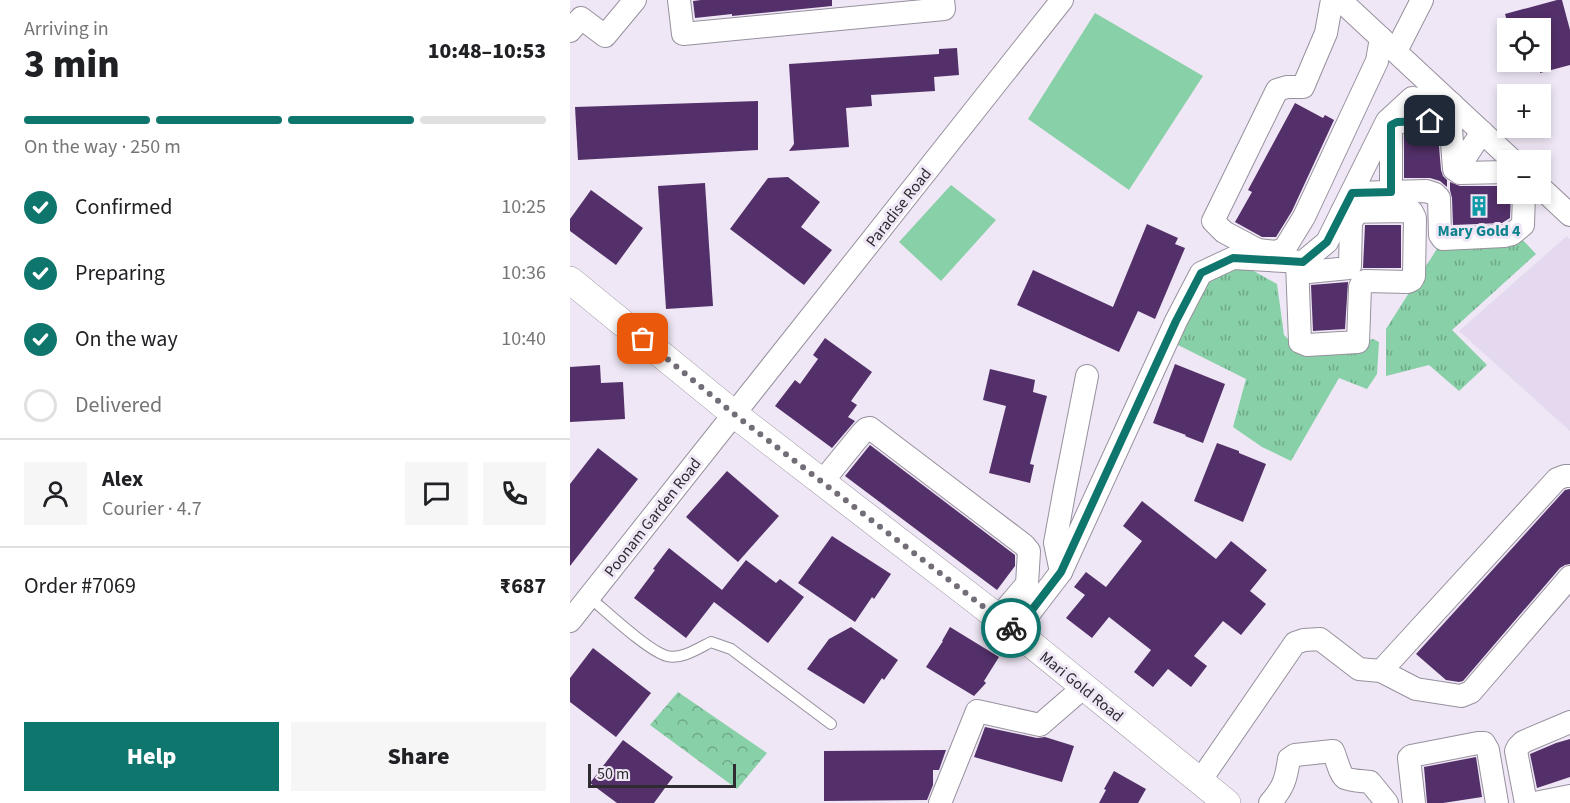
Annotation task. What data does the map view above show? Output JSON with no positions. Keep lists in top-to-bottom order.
{
  "streets": {
    "street": ["Paradise Road", "Poonam Garden Road", "Mari Gold Road"]
  },
  "crossings": [
    ["Paradise Road", "Poonam Garden Road"],
    ["Paradise Road", "Mari Gold Road"],
    ["Poonam Garden Road", "Mari Gold Road"]
  ],
  "places": {
    "building": ["Mary Gold 4"]
  },
  "scale_bar": "50 m",
  "page": {
    "heading": ["3 min", "Arriving in", "10:48–10:53"],
    "panel": [
      "Alex",
      "Courier · 4.7",
      "Order #7069",
      "₹687"
    ],
    "map_buttons": ["+", "−"],
    "bar": "On the way · 250 m",
    "list": [
      ["Confirmed", "10:25"],
      ["Preparing", "10:36"],
      ["On the way", "10:40"],
      "Delivered"
    ],
    "buttons": ["Help", "Share"],
    "scale": "50 m"
  }
}
